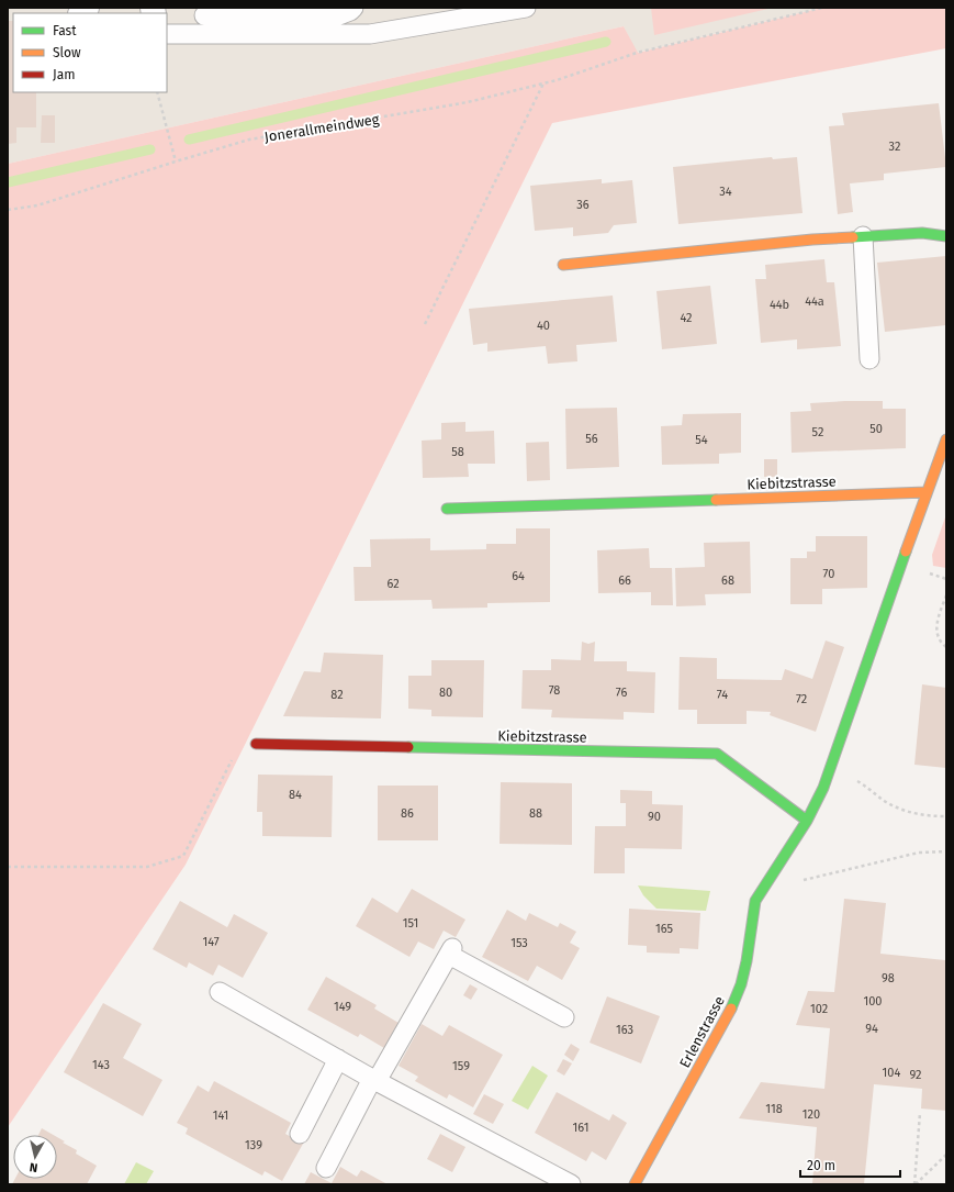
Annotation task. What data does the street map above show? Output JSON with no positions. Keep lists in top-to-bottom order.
{
  "streets": {
    "street": ["Kiebitzstrasse", "Erlenstrasse"],
    "path": ["Jonerallmeindweg"]
  },
  "crossings": [
    ["Kiebitzstrasse", "Erlenstrasse"]
  ],
  "house_numbers": [
    "32",
    "34",
    "36",
    "44a",
    "44b",
    "42",
    "40",
    "50",
    "52",
    "56",
    "54",
    "58",
    "70",
    "64",
    "66",
    "68",
    "62",
    "78",
    "80",
    "76",
    "82",
    "74",
    "72",
    "84",
    "86",
    "88",
    "90",
    "151",
    "165",
    "147",
    "153",
    "98",
    "100",
    "149",
    "102",
    "94",
    "163",
    "143",
    "159",
    "104",
    "92",
    "118",
    "120",
    "141",
    "161",
    "139"
  ],
  "legend": ["Fast", "Slow", "Jam"],
  "scale_bar": "20 m",
  "north": "bottom"
}
